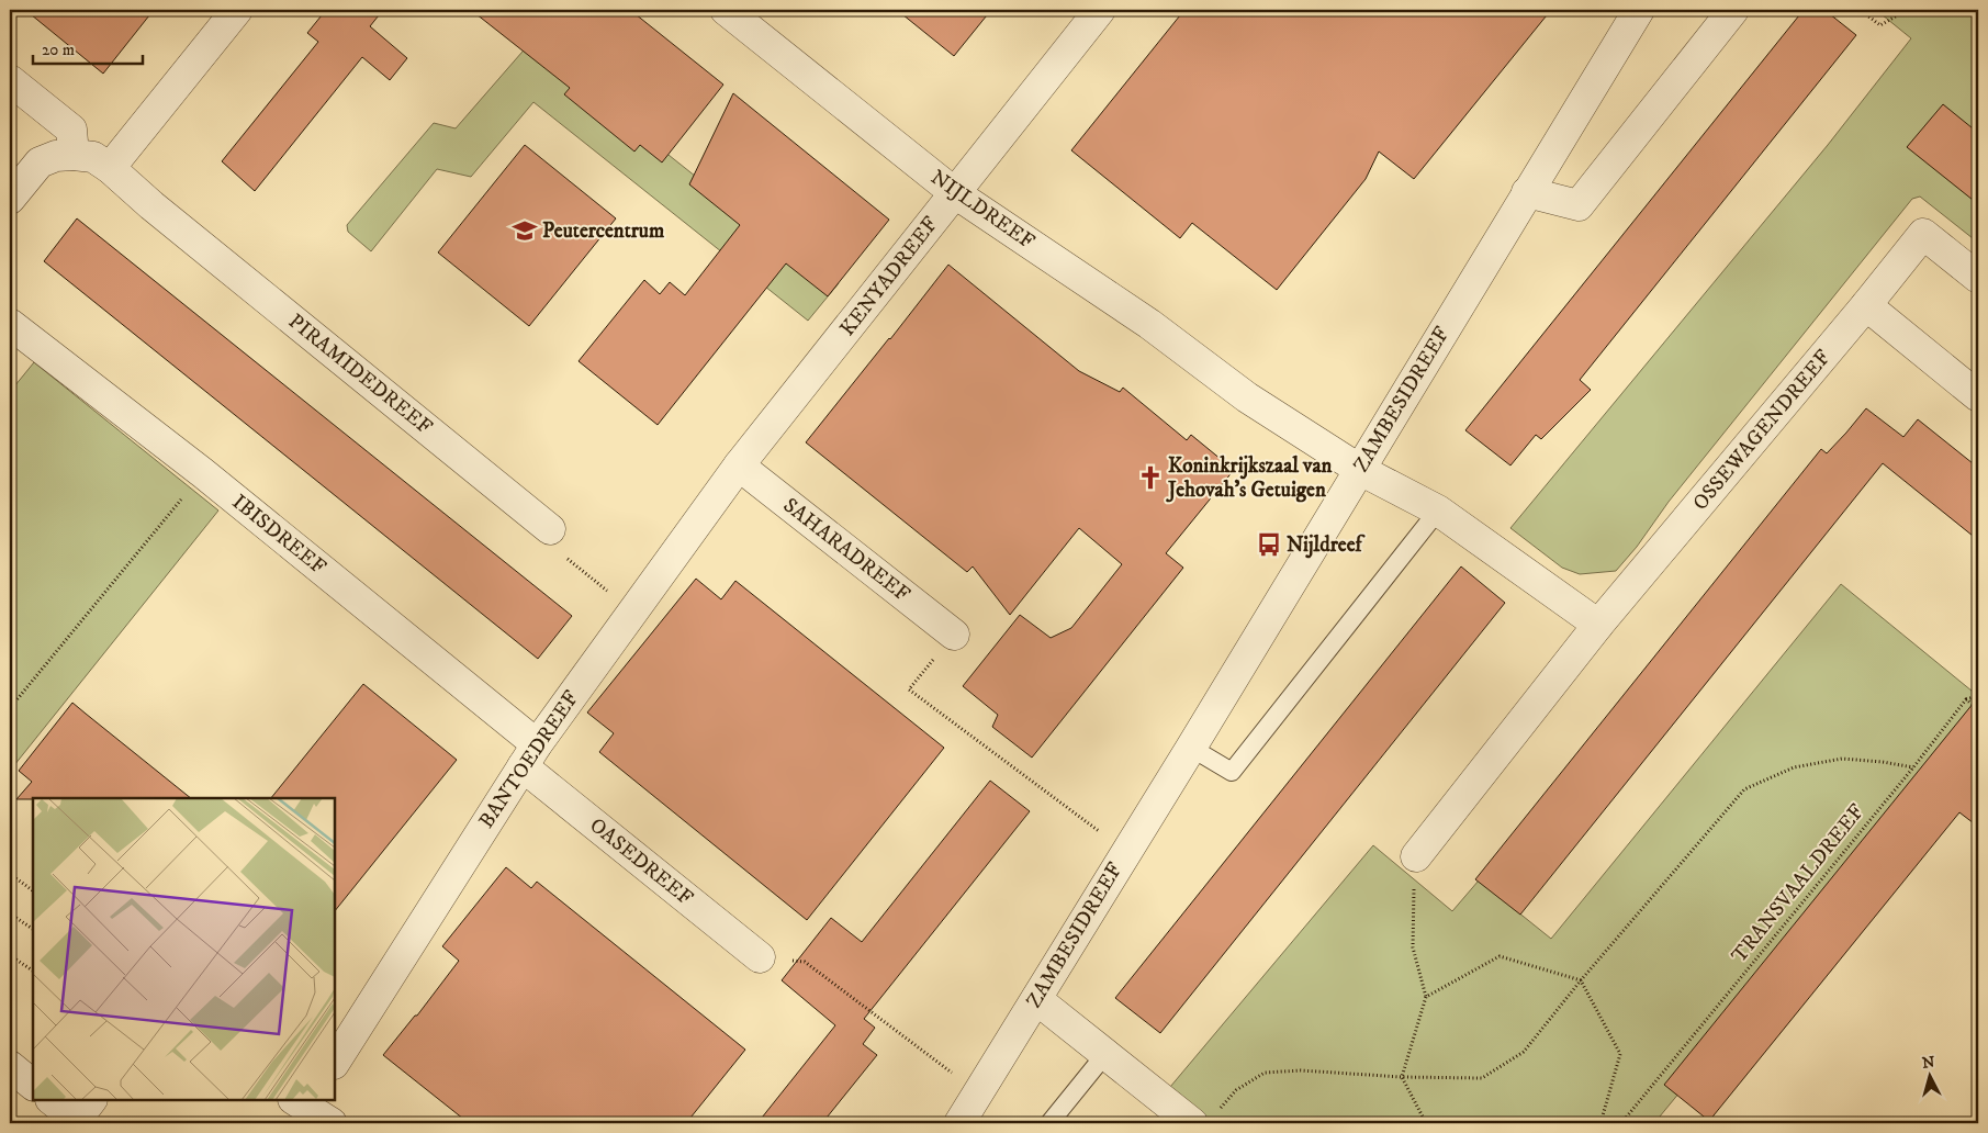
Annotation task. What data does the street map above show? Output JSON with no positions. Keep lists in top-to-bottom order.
{
  "streets": {
    "street": [
      "NIJLDREEF",
      "KENYADREEF",
      "PIRAMIDEDREEF",
      "ZAMBESIDREEF",
      "OSSEWAGENDREEF",
      "IBISDREEF",
      "SAHARADREEF",
      "BANTOEDREEF",
      "OASEDREEF"
    ],
    "path": ["TRANSVAALDREEF"]
  },
  "crossings": [
    ["NIJLDREEF", "KENYADREEF"],
    ["NIJLDREEF", "ZAMBESIDREEF"],
    ["KENYADREEF", "SAHARADREEF"],
    ["KENYADREEF", "BANTOEDREEF"],
    ["IBISDREEF", "BANTOEDREEF"],
    ["IBISDREEF", "OASEDREEF"],
    ["SAHARADREEF", "BANTOEDREEF"],
    ["BANTOEDREEF", "OASEDREEF"]
  ],
  "places": {
    "school or university": ["Peutercentrum"],
    "church": ["Koninkrijkszaal van Jehovah's Getuigen"],
    "bus stop": ["Nijldreef"]
  },
  "scale_bar": "20 m",
  "north": "top"
}
